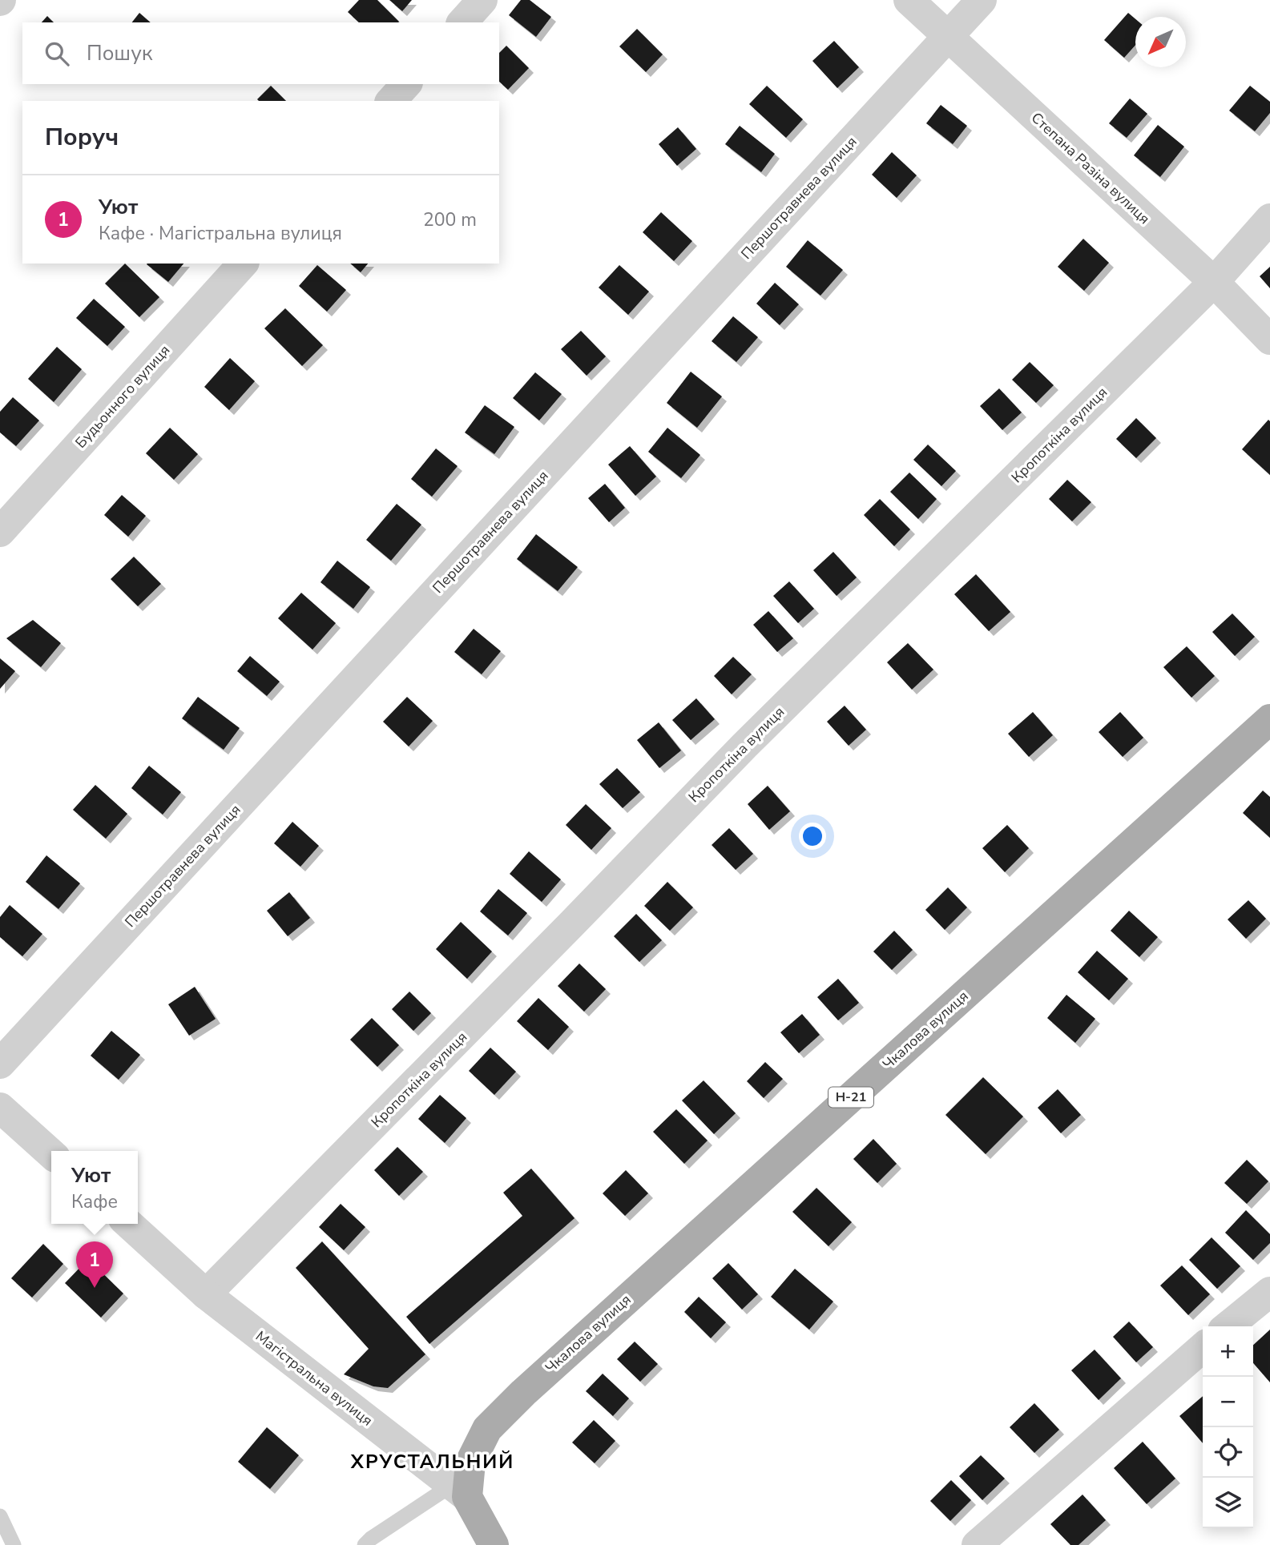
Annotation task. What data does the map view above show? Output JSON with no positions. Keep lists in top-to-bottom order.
{
  "streets": {
    "main road": ["Чкалова вулиця", "Н-21", "Магістральна вулиця"],
    "street": [
      "Степана Разіна вулиця",
      "Першотравнева вулиця",
      "Будьонного вулиця",
      "Кропоткіна вулиця"
    ]
  },
  "crossings": [
    ["Степана Разіна вулиця", "Першотравнева вулиця"],
    ["Степана Разіна вулиця", "Кропоткіна вулиця"],
    ["Кропоткіна вулиця", "Магістральна вулиця"],
    ["Чкалова вулиця", "Магістральна вулиця"]
  ],
  "districts": ["ХРУСТАЛЬНИЙ"],
  "north": "bottom left",
  "page": {
    "search": "Пошук",
    "heading": "Поруч",
    "list": [
      {
        "mark": "1",
        "name": "Уют",
        "note": "Кафе · Магістральна вулиця",
        "value": "200 m"
      }
    ],
    "popup": ["Уют", "Кафе"],
    "pins": "1",
    "map_buttons": ["+", "−"]
  }
}
